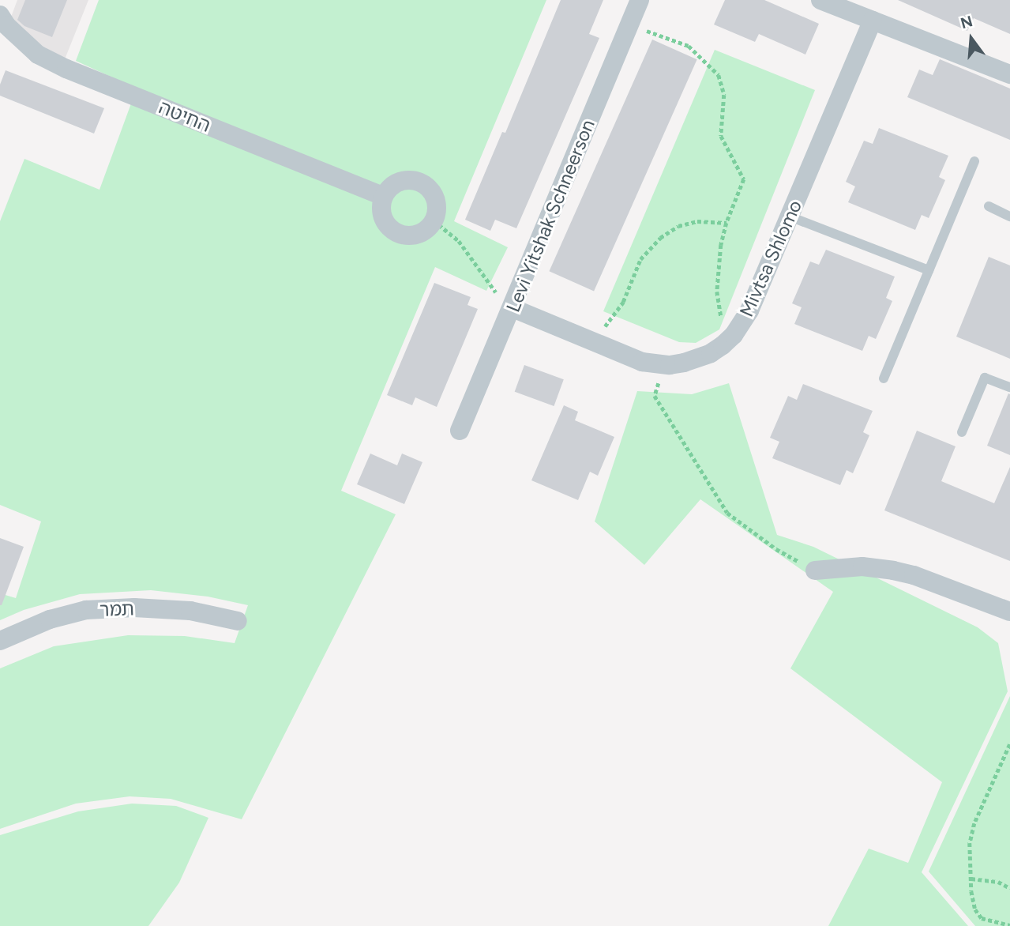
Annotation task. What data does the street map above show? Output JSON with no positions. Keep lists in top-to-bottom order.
{
  "streets": {
    "street": [
      "החיטה",
      "Levi Yitshak Schneerson",
      "Mivtsa Shlomo",
      "תמר"
    ]
  },
  "crossings": [
    ["Levi Yitshak Schneerson", "Mivtsa Shlomo"]
  ],
  "north": "top"
}
